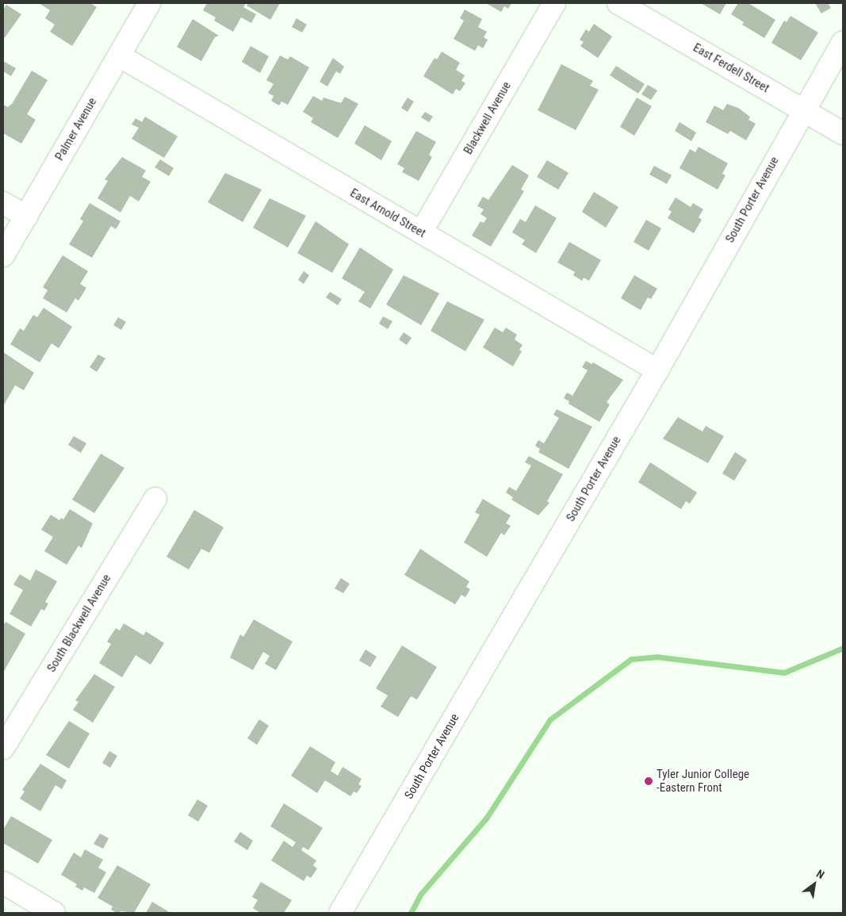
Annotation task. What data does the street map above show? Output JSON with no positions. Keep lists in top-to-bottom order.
{
  "streets": {
    "street": [
      "East Ferdell Street",
      "Blackwell Avenue",
      "Palmer Avenue",
      "South Porter Avenue",
      "East Arnold Street",
      "South Blackwell Avenue"
    ]
  },
  "crossings": [
    ["East Ferdell Street", "South Porter Avenue"],
    ["Blackwell Avenue", "East Arnold Street"],
    ["Palmer Avenue", "East Arnold Street"],
    ["South Porter Avenue", "East Arnold Street"]
  ],
  "places": ["Tyler Junior College -Eastern Front"],
  "north": "top right"
}
